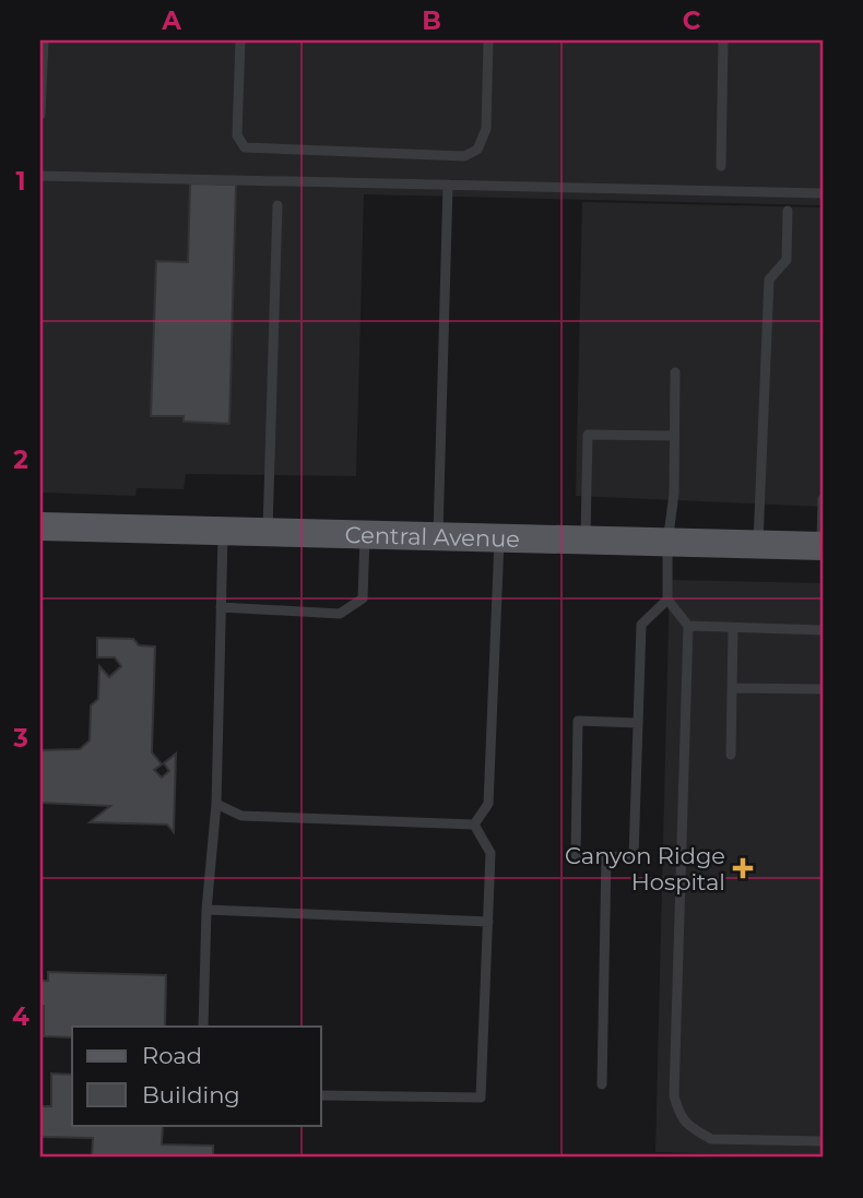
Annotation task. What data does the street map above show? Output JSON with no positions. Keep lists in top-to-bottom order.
{
  "streets": {
    "main road": ["Central Avenue"]
  },
  "places": {
    "health": ["Canyon Ridge Hospital"]
  },
  "legend": ["Road", "Building"],
  "grid": {
    "columns": ["A", "B", "C"],
    "rows": [
      "1",
      "2",
      "3",
      "4"
    ]
  }
}
